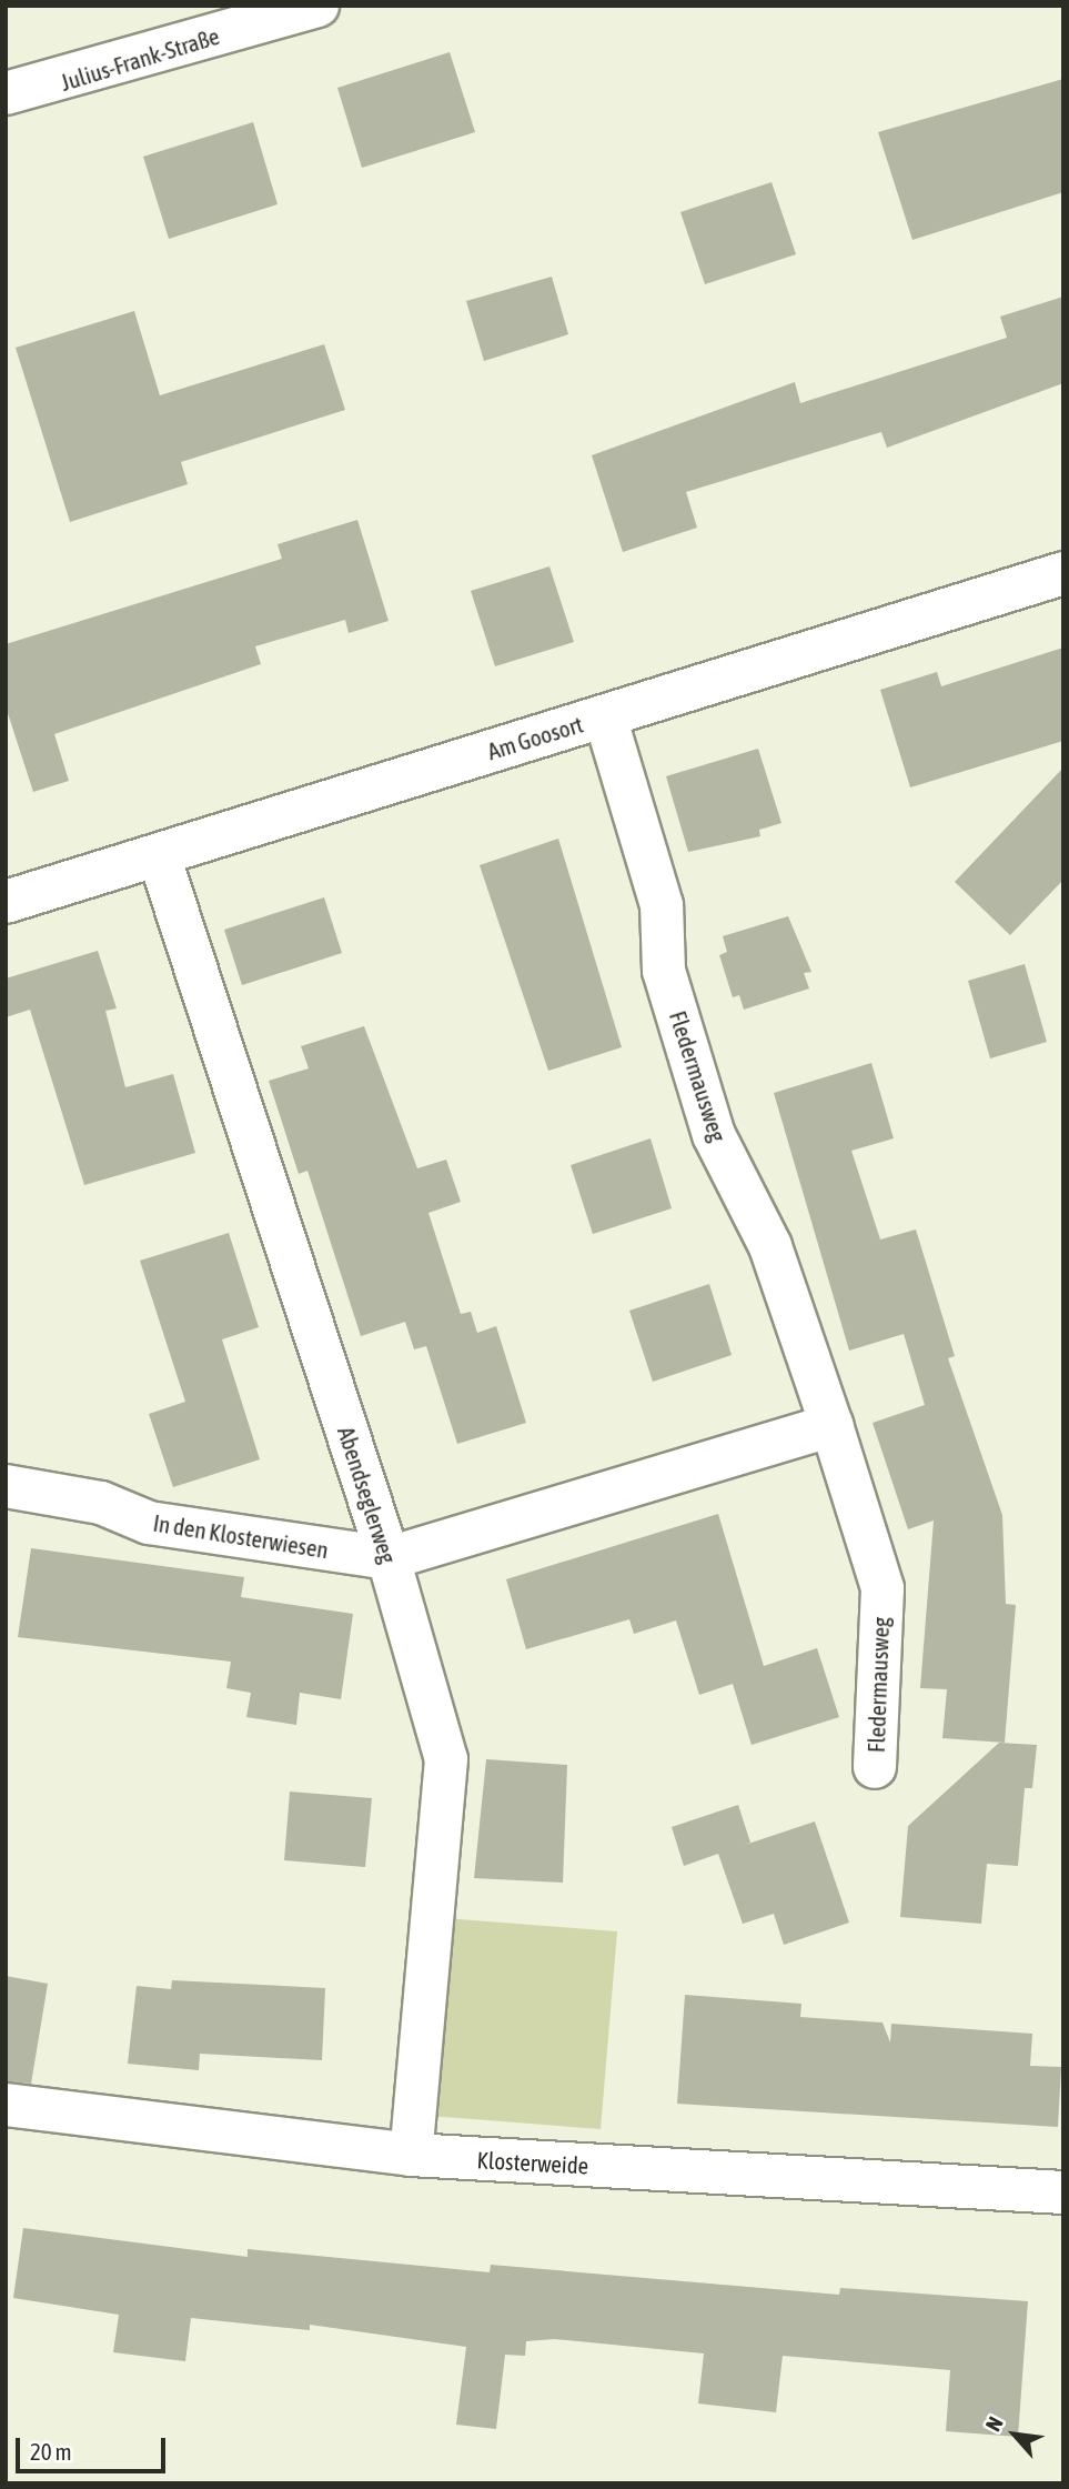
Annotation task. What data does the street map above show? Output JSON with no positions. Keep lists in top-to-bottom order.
{
  "streets": {
    "street": [
      "Julius-Frank-Straße",
      "Am Goosort",
      "Fledermausweg",
      "Abendseglerweg",
      "In den Klosterwiesen",
      "Klosterweide"
    ]
  },
  "crossings": [
    ["Am Goosort", "Fledermausweg"],
    ["Am Goosort", "Abendseglerweg"],
    ["Abendseglerweg", "In den Klosterwiesen"],
    ["Abendseglerweg", "Klosterweide"]
  ],
  "scale_bar": "20 m",
  "north": "top left"
}
